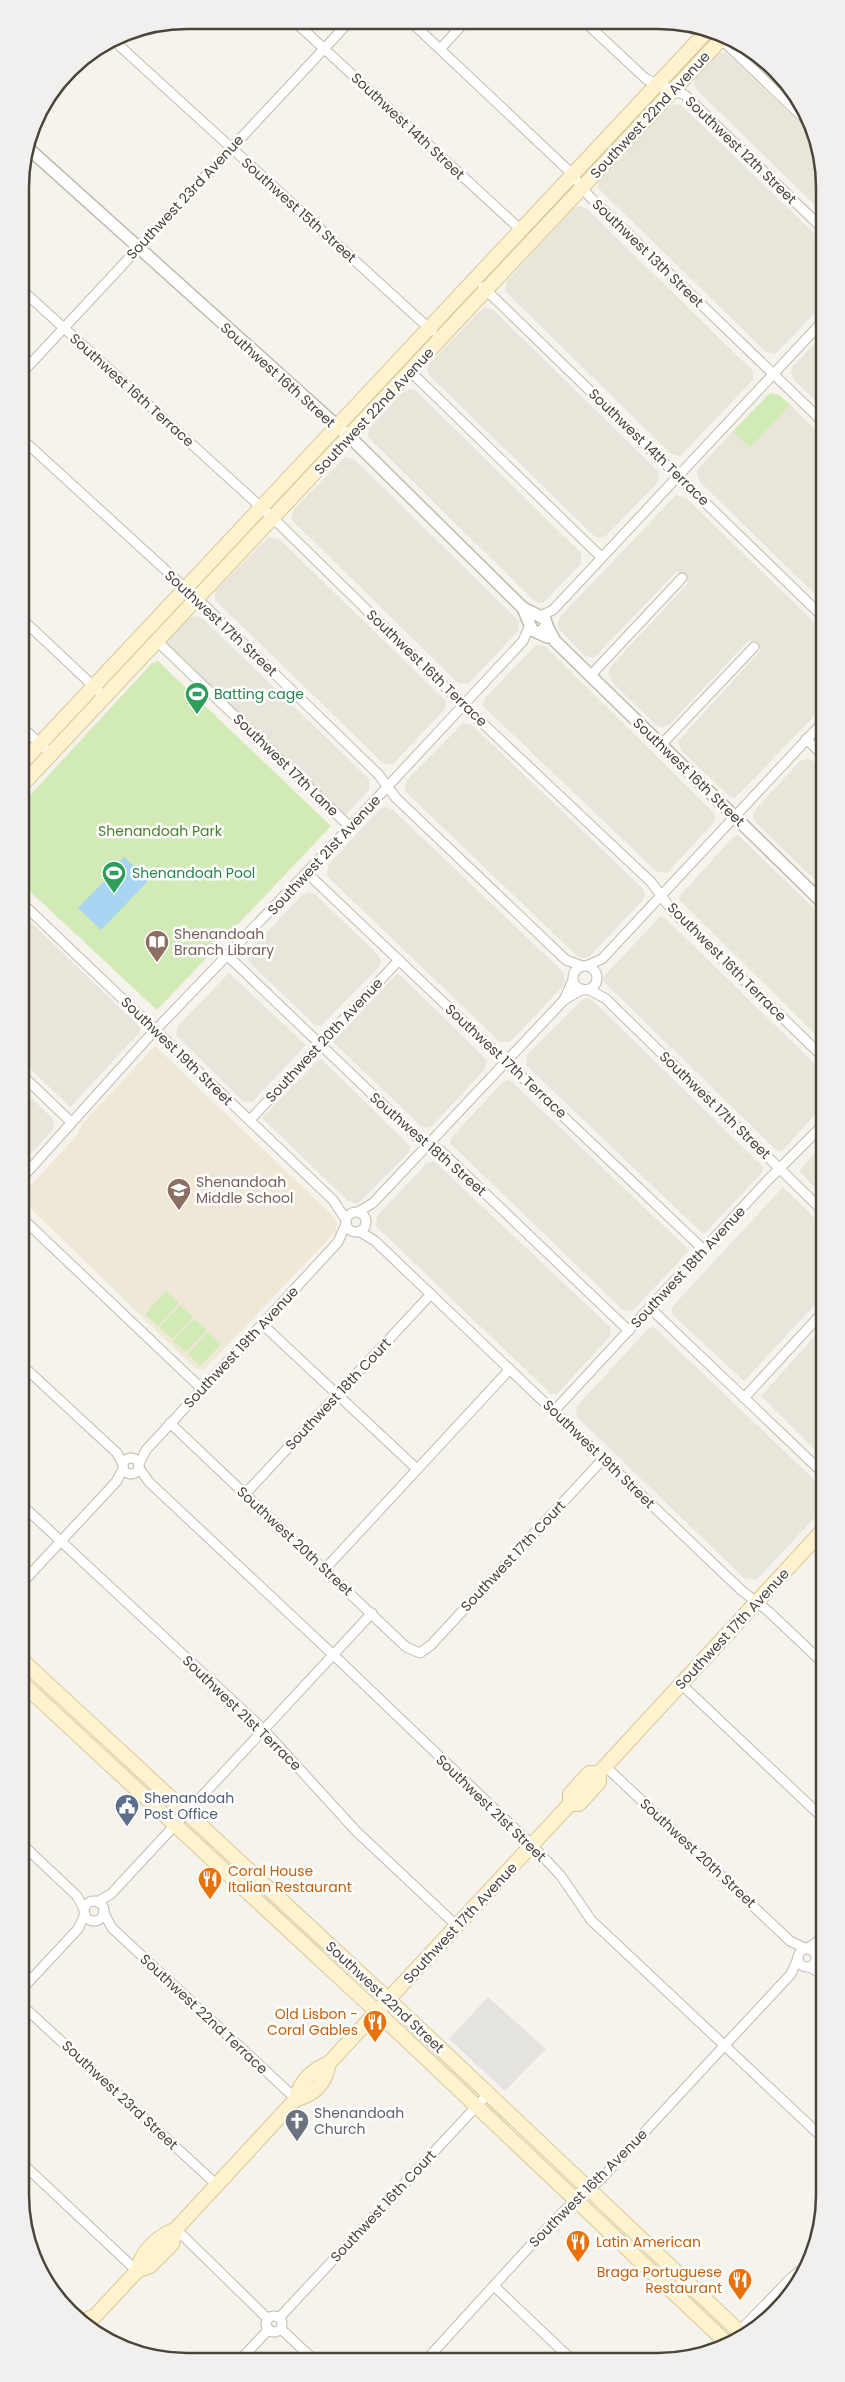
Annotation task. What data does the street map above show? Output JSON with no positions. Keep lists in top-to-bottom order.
{
  "streets": {
    "main road": ["Southwest 22nd Avenue", "Southwest 17th Avenue", "Southwest 22nd Street"],
    "street": [
      "Southwest 14th Street",
      "Southwest 12th Street",
      "Southwest 23rd Avenue",
      "Southwest 15th Street",
      "Southwest 13th Street",
      "Southwest 16th Street",
      "Southwest 16th Terrace",
      "Southwest 14th Terrace",
      "Southwest 17th Street",
      "Southwest 17th Lane",
      "Southwest 21st Avenue",
      "Southwest 20th Avenue",
      "Southwest 19th Street",
      "Southwest 17th Terrace",
      "Southwest 18th Street",
      "Southwest 18th Avenue",
      "Southwest 19th Avenue",
      "Southwest 18th Court",
      "Southwest 20th Street",
      "Southwest 17th Court",
      "Southwest 21st Terrace",
      "Southwest 21st Street",
      "Southwest 22nd Terrace",
      "Southwest 23rd Street",
      "Southwest 16th Avenue",
      "Southwest 16th Court"
    ]
  },
  "crossings": [
    ["Southwest 22nd Avenue", "Southwest 14th Street"],
    ["Southwest 22nd Avenue", "Southwest 12th Street"],
    ["Southwest 22nd Avenue", "Southwest 15th Street"],
    ["Southwest 22nd Avenue", "Southwest 13th Street"],
    ["Southwest 22nd Avenue", "Southwest 16th Street"],
    ["Southwest 22nd Avenue", "Southwest 16th Terrace"],
    ["Southwest 22nd Avenue", "Southwest 14th Terrace"],
    ["Southwest 22nd Avenue", "Southwest 17th Street"],
    ["Southwest 22nd Avenue", "Southwest 17th Lane"],
    ["Southwest 14th Street", "Southwest 23rd Avenue"],
    ["Southwest 23rd Avenue", "Southwest 15th Street"],
    ["Southwest 23rd Avenue", "Southwest 16th Street"],
    ["Southwest 23rd Avenue", "Southwest 16th Terrace"],
    ["Southwest 13th Street", "Southwest 21st Avenue"],
    ["Southwest 16th Street", "Southwest 21st Avenue"],
    ["Southwest 16th Terrace", "Southwest 21st Avenue"],
    ["Southwest 14th Terrace", "Southwest 21st Avenue"],
    ["Southwest 17th Street", "Southwest 21st Avenue"],
    ["Southwest 17th Street", "Southwest 18th Avenue"],
    ["Southwest 17th Lane", "Southwest 21st Avenue"],
    ["Southwest 21st Avenue", "Southwest 19th Street"],
    ["Southwest 21st Avenue", "Southwest 17th Terrace"],
    ["Southwest 21st Avenue", "Southwest 18th Street"],
    ["Southwest 20th Avenue", "Southwest 19th Street"],
    ["Southwest 20th Avenue", "Southwest 17th Terrace"],
    ["Southwest 20th Avenue", "Southwest 18th Street"],
    ["Southwest 19th Street", "Southwest 18th Avenue"],
    ["Southwest 19th Street", "Southwest 19th Avenue"],
    ["Southwest 19th Street", "Southwest 18th Court"],
    ["Southwest 19th Street", "Southwest 17th Court"],
    ["Southwest 19th Street", "Southwest 17th Avenue"],
    ["Southwest 17th Terrace", "Southwest 18th Avenue"],
    ["Southwest 18th Street", "Southwest 18th Avenue"],
    ["Southwest 19th Avenue", "Southwest 20th Street"],
    ["Southwest 19th Avenue", "Southwest 21st Terrace"],
    ["Southwest 19th Avenue", "Southwest 21st Street"],
    ["Southwest 18th Court", "Southwest 20th Street"],
    ["Southwest 20th Street", "Southwest 17th Court"],
    ["Southwest 20th Street", "Southwest 17th Avenue"],
    ["Southwest 20th Street", "Southwest 16th Avenue"],
    ["Southwest 17th Avenue", "Southwest 21st Terrace"],
    ["Southwest 17th Avenue", "Southwest 21st Street"],
    ["Southwest 17th Avenue", "Southwest 22nd Street"],
    ["Southwest 17th Avenue", "Southwest 22nd Terrace"],
    ["Southwest 17th Avenue", "Southwest 23rd Street"],
    ["Southwest 21st Street", "Southwest 16th Avenue"],
    ["Southwest 22nd Street", "Southwest 16th Avenue"],
    ["Southwest 22nd Street", "Southwest 16th Court"]
  ],
  "parks": ["Shenandoah Park"],
  "places": {
    "sports": ["Batting cage", "Shenandoah Pool"],
    "library": ["Shenandoah Branch Library"],
    "school or university": ["Shenandoah Middle School"],
    "public building": ["Shenandoah Post Office"],
    "restaurant": [
      "Coral House Italian Restaurant",
      "Old Lisbon - Coral Gables",
      "Latin American",
      "Braga Portuguese Restaurant"
    ],
    "church": ["Shenandoah Church"]
  }
}
